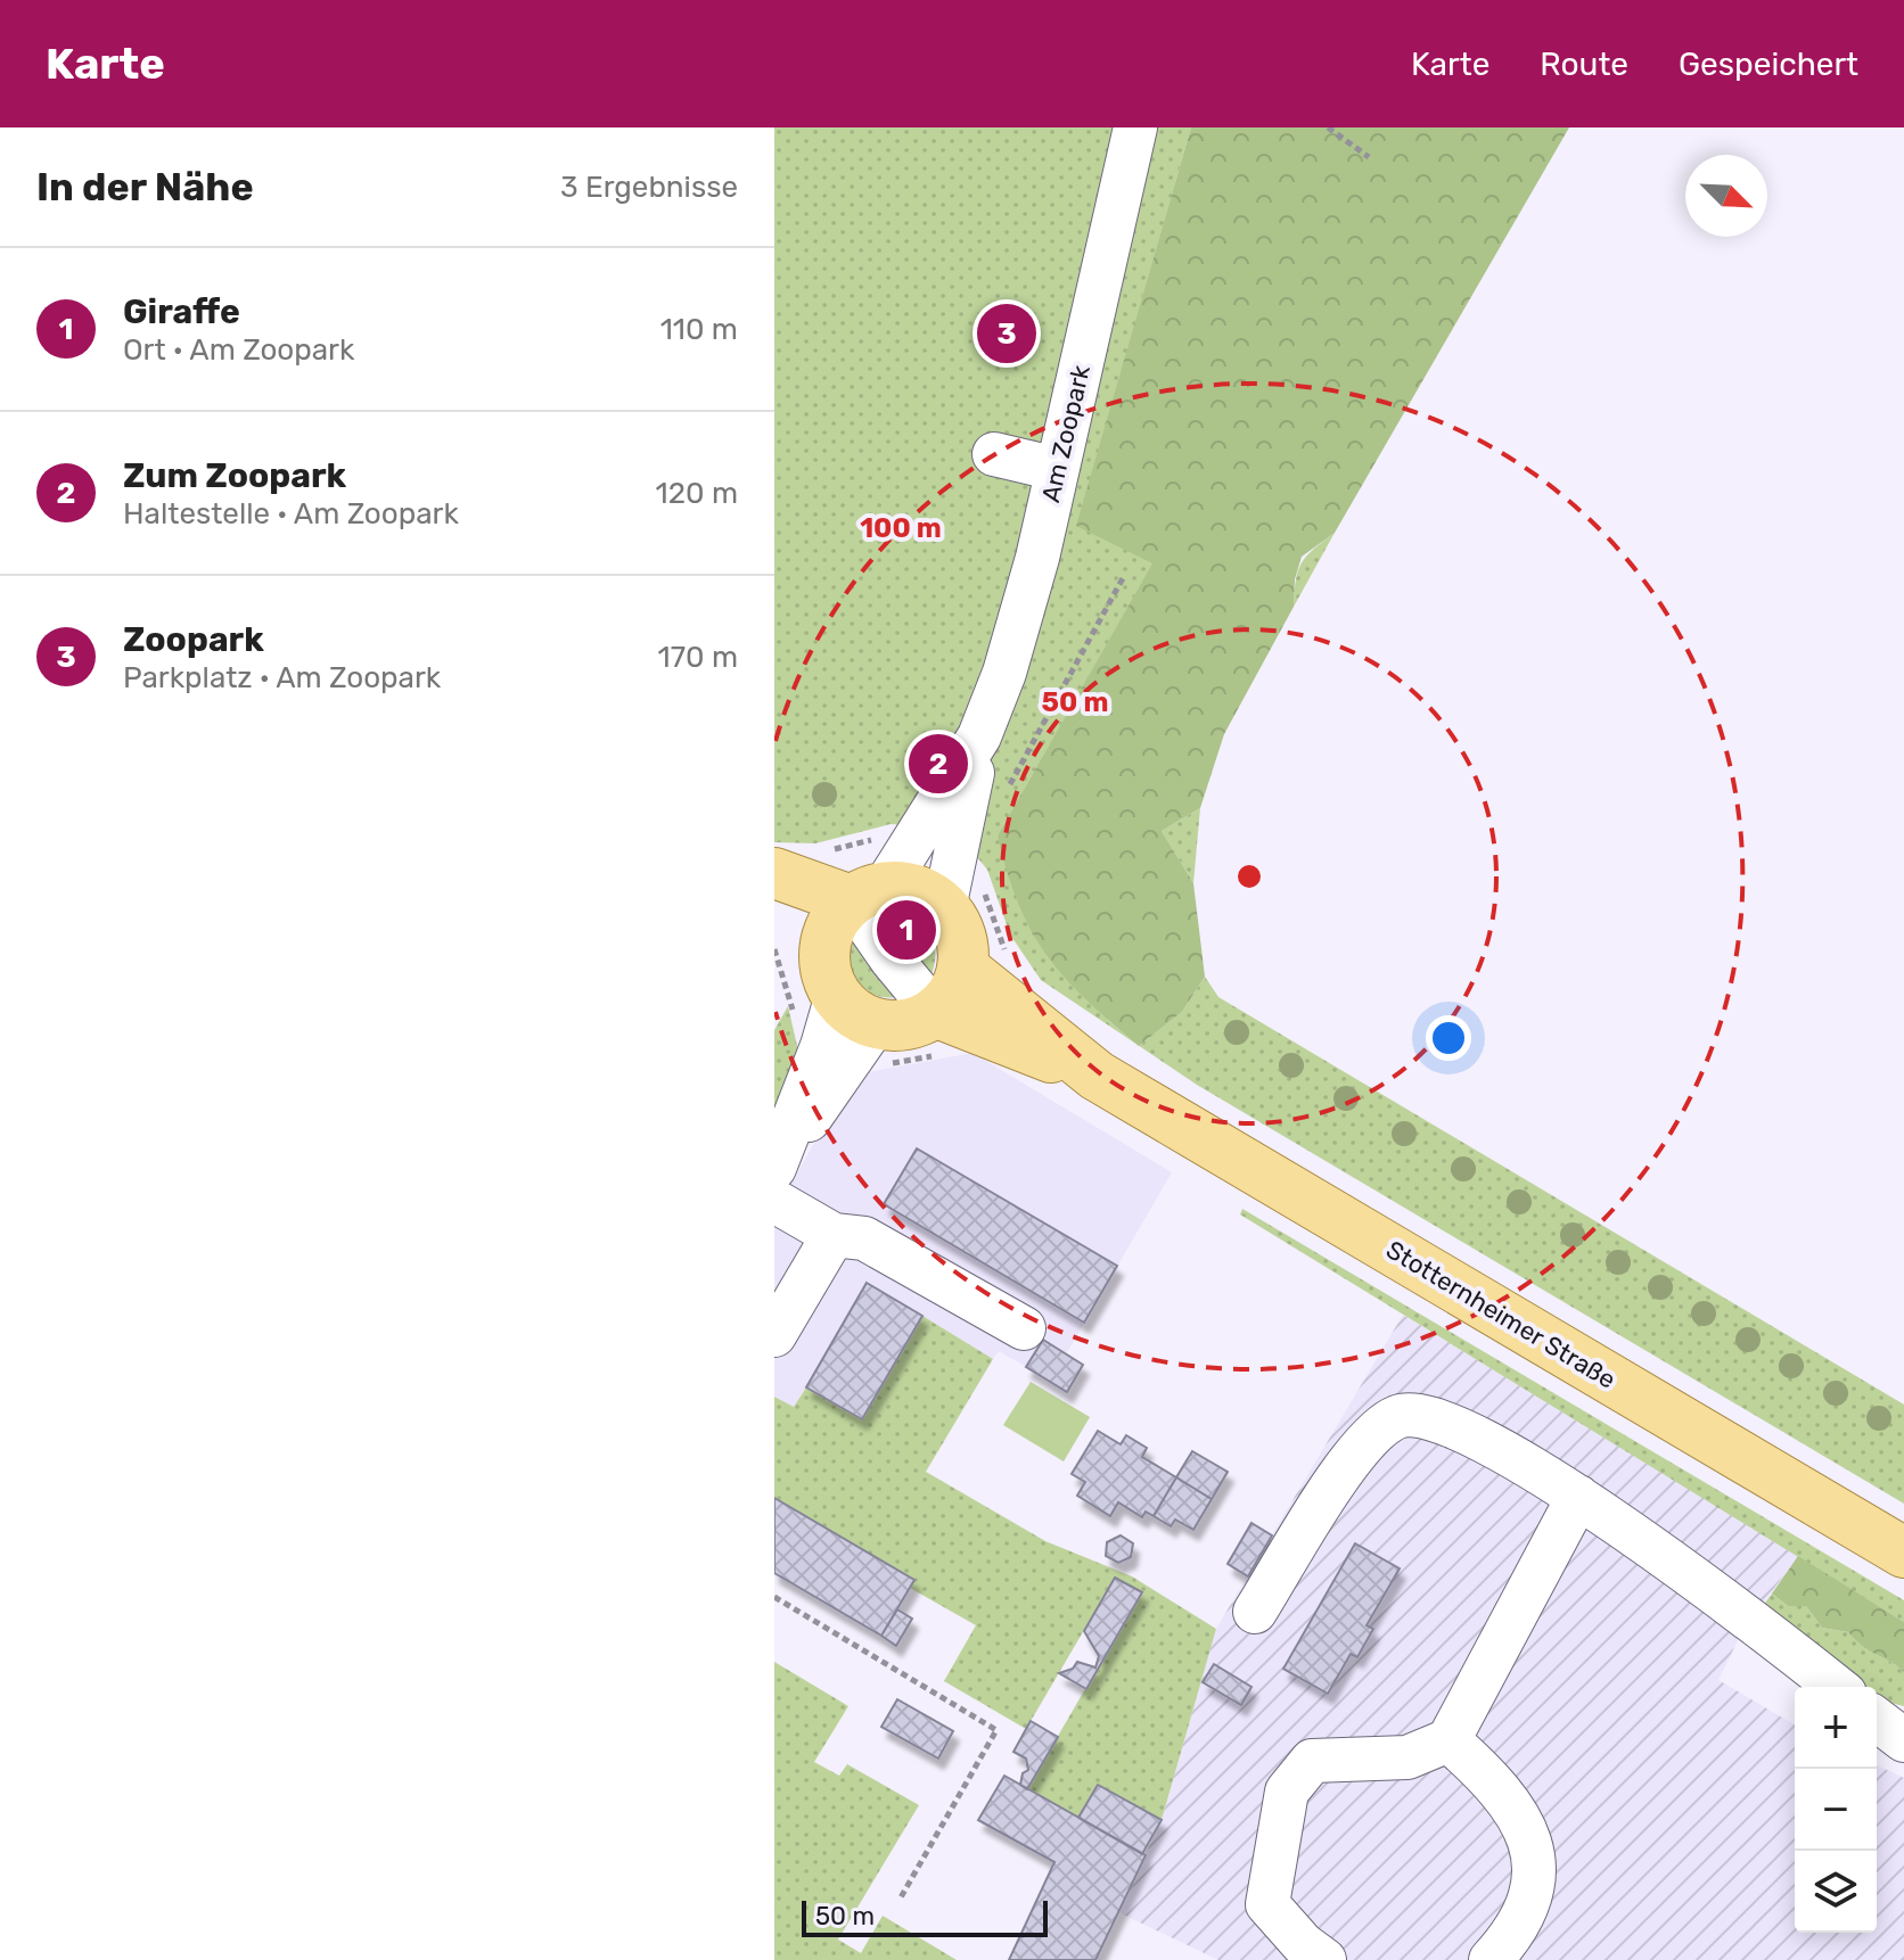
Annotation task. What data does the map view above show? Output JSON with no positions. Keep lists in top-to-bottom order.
{
  "streets": {
    "main road": ["Stotternheimer Straße"],
    "street": ["Am Zoopark"]
  },
  "scale_bar": "50 m",
  "north": "bottom right",
  "page": {
    "header": "Karte",
    "nav": ["Karte", "Route", "Gespeichert"],
    "heading": ["In der Nähe", "3 Ergebnisse"],
    "list": [
      {
        "mark": "1",
        "name": "Giraffe",
        "note": "Ort · Am Zoopark",
        "value": "110 m"
      },
      {
        "mark": "2",
        "name": "Zum Zoopark",
        "note": "Haltestelle · Am Zoopark",
        "value": "120 m"
      },
      {
        "mark": "3",
        "name": "Zoopark",
        "note": "Parkplatz · Am Zoopark",
        "value": "170 m"
      }
    ],
    "pins": ["3", "2", "1"],
    "map_buttons": ["+", "−"],
    "scale": "50 m"
  },
  "rings": ["100 m", "50 m"]
}
